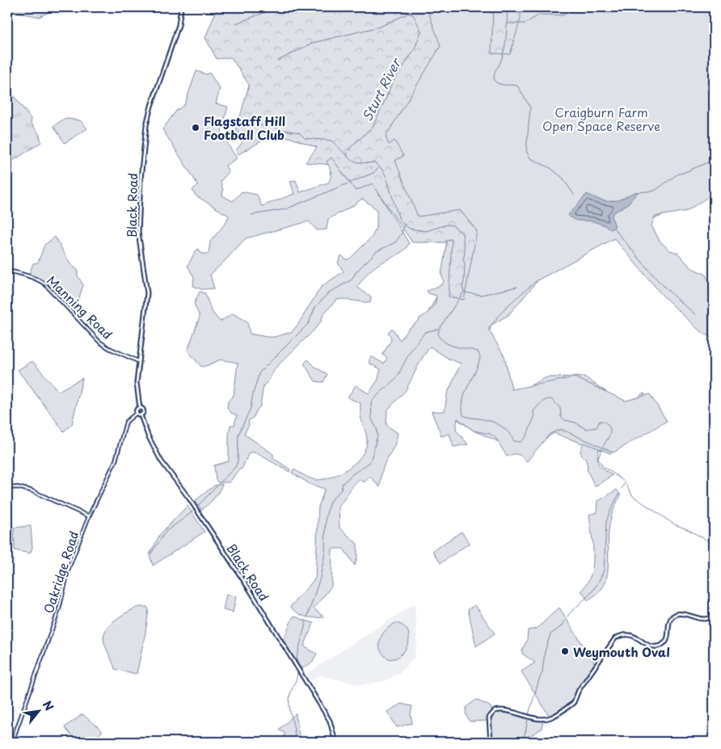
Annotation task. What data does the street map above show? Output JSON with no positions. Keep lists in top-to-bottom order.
{
  "streets": {
    "main road": ["Black Road"],
    "street": ["Manning Road", "Oakridge Road"]
  },
  "crossings": [
    ["Black Road", "Manning Road"],
    ["Black Road", "Oakridge Road"]
  ],
  "water": ["Sturt River"],
  "parks": ["Craigburn Farm Open Space Reserve"],
  "places": ["Flagstaff Hill Football Club", "Weymouth Oval"],
  "north": "top right"
}
